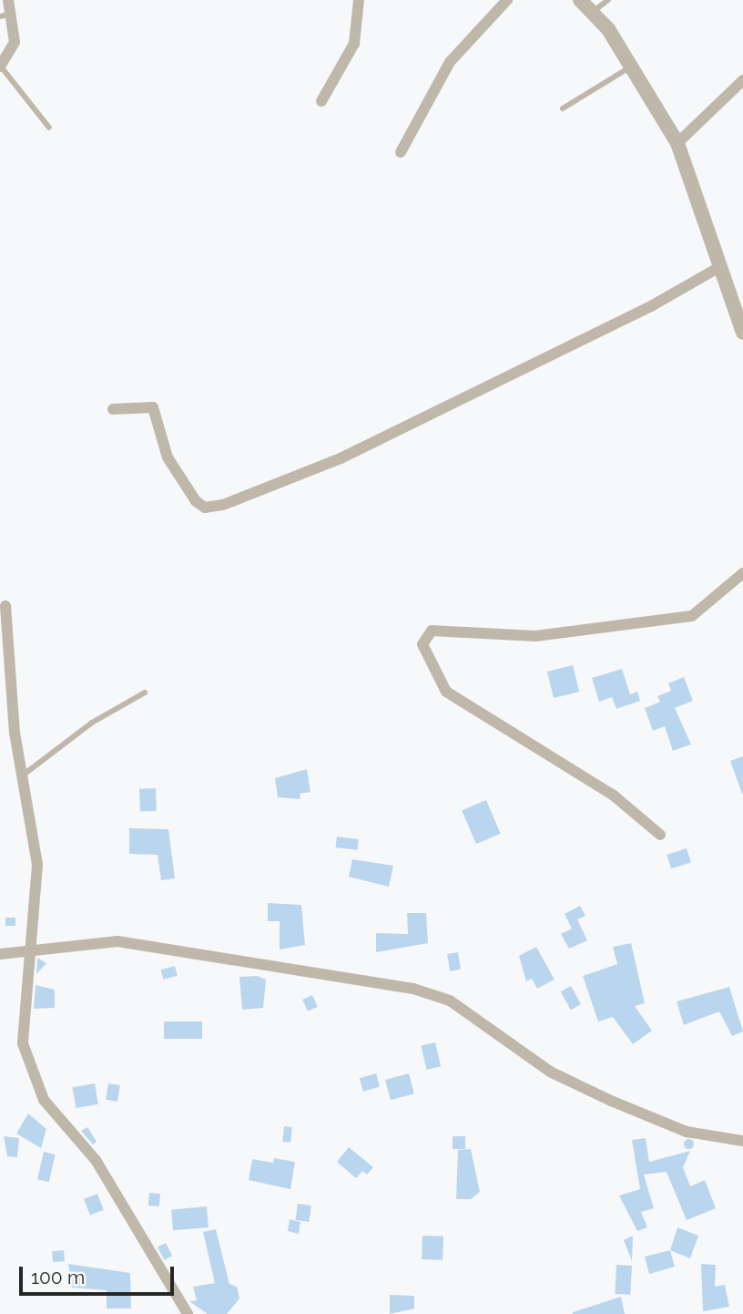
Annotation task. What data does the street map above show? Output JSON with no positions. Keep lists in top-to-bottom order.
{
  "scale_bar": "100 m"
}
